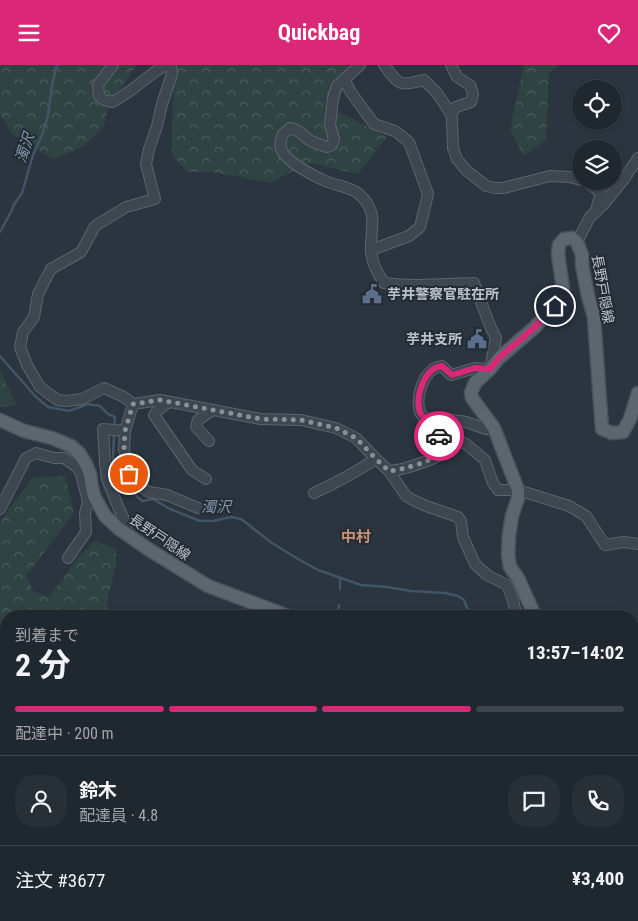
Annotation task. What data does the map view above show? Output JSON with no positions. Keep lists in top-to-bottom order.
{
  "streets": {
    "main road": ["長野戸隠線"]
  },
  "districts": ["中村"],
  "water": ["濁沢"],
  "places": {
    "public building": ["芋井警察官駐在所", "芋井支所"]
  },
  "page": {
    "header": "Quickbag",
    "heading": ["2 分", "到着まで", "13:57–14:02"],
    "panel": [
      "鈴木",
      "配達員 · 4.8",
      "注文 #3677",
      "¥3,400"
    ],
    "bar": "配達中 · 200 m"
  }
}
